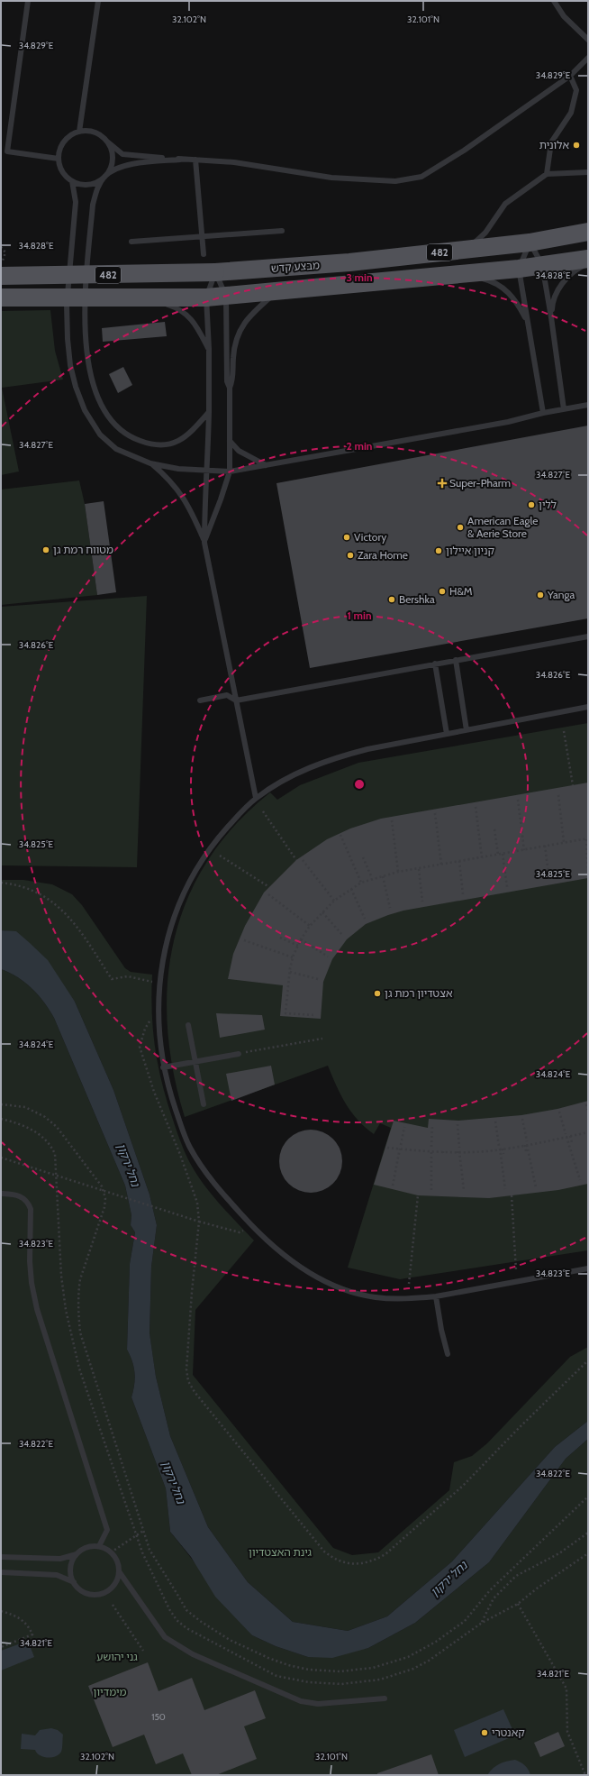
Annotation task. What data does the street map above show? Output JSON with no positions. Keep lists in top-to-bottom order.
{
  "streets": {
    "main road": ["482", "מבצע קדש"]
  },
  "water": ["נחל ירקון"],
  "parks": ["גינת האצטדיון", "גני יהושע", "מימדיון"],
  "places": {
    "other": [
      "אלונית",
      "ללין",
      "American Eagle & Aerie Store",
      "Victory",
      "מטווח רמת גן",
      "קניון איילון",
      "Zara Home",
      "H&M",
      "Yanga",
      "Bershka",
      "אצטדיון רמת גן",
      "קאנטרי"
    ],
    "health": ["Super-Pharm"]
  },
  "house_numbers": ["150"],
  "coordinates": [
    "32.102°N",
    "32.101°N",
    "34.829°E",
    "34.828°E",
    "34.827°E",
    "34.826°E",
    "34.825°E",
    "34.824°E",
    "34.823°E",
    "34.822°E",
    "34.821°E"
  ],
  "rings": ["3 min", "2 min", "1 min"]
}
